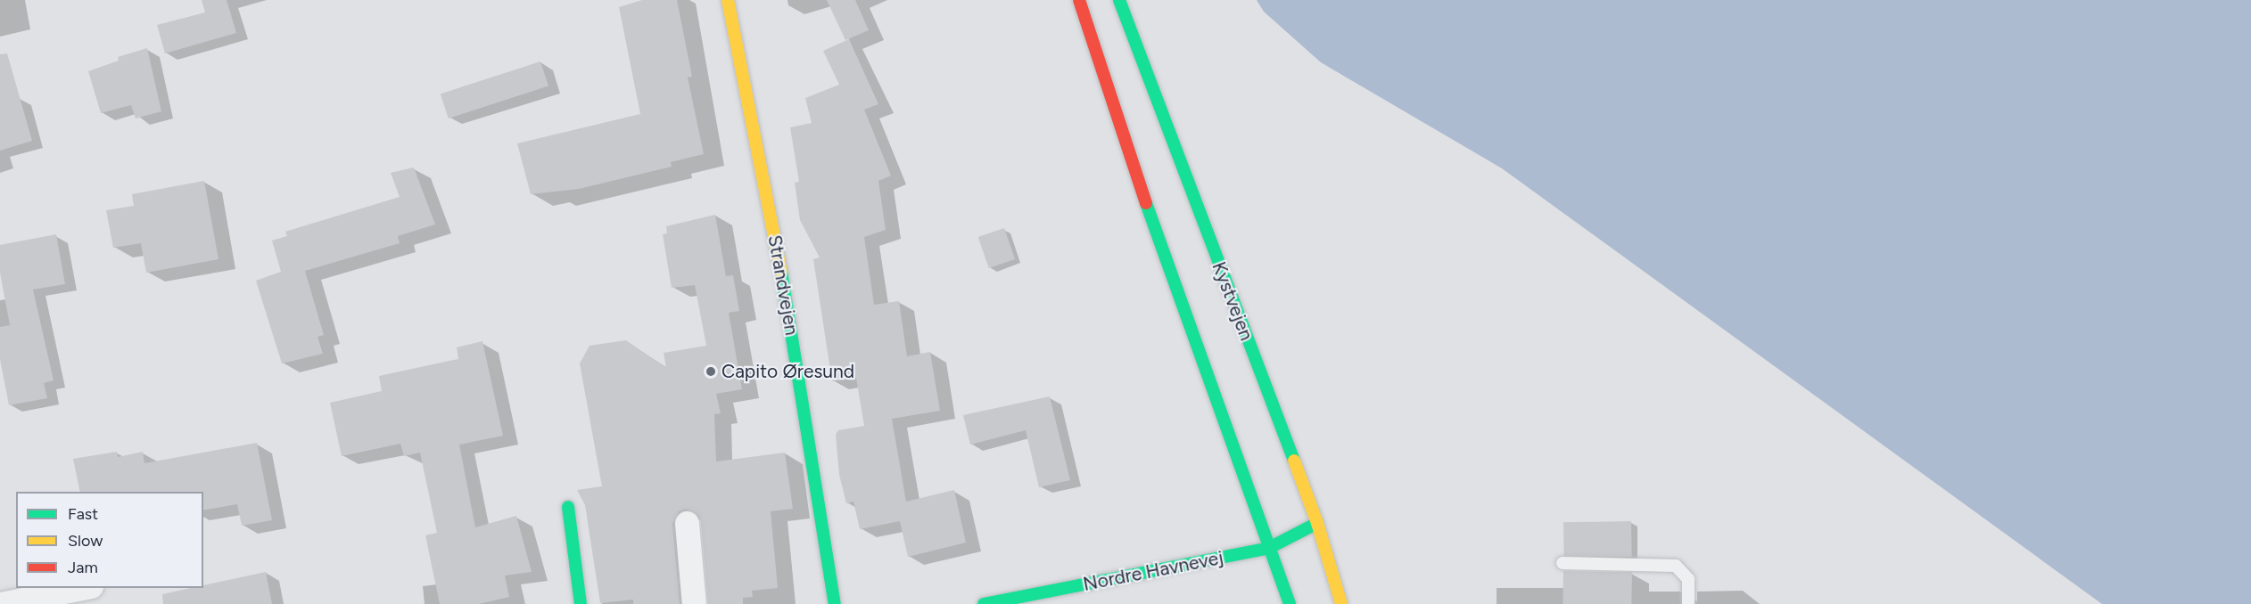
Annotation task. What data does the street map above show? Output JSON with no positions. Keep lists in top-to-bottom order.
{
  "streets": {
    "main road": ["Strandvejen", "Kystvejen", "Nordre Havnevej"]
  },
  "crossings": [
    ["Kystvejen", "Nordre Havnevej"]
  ],
  "places": ["Capito Øresund"],
  "legend": ["Fast", "Slow", "Jam"]
}
